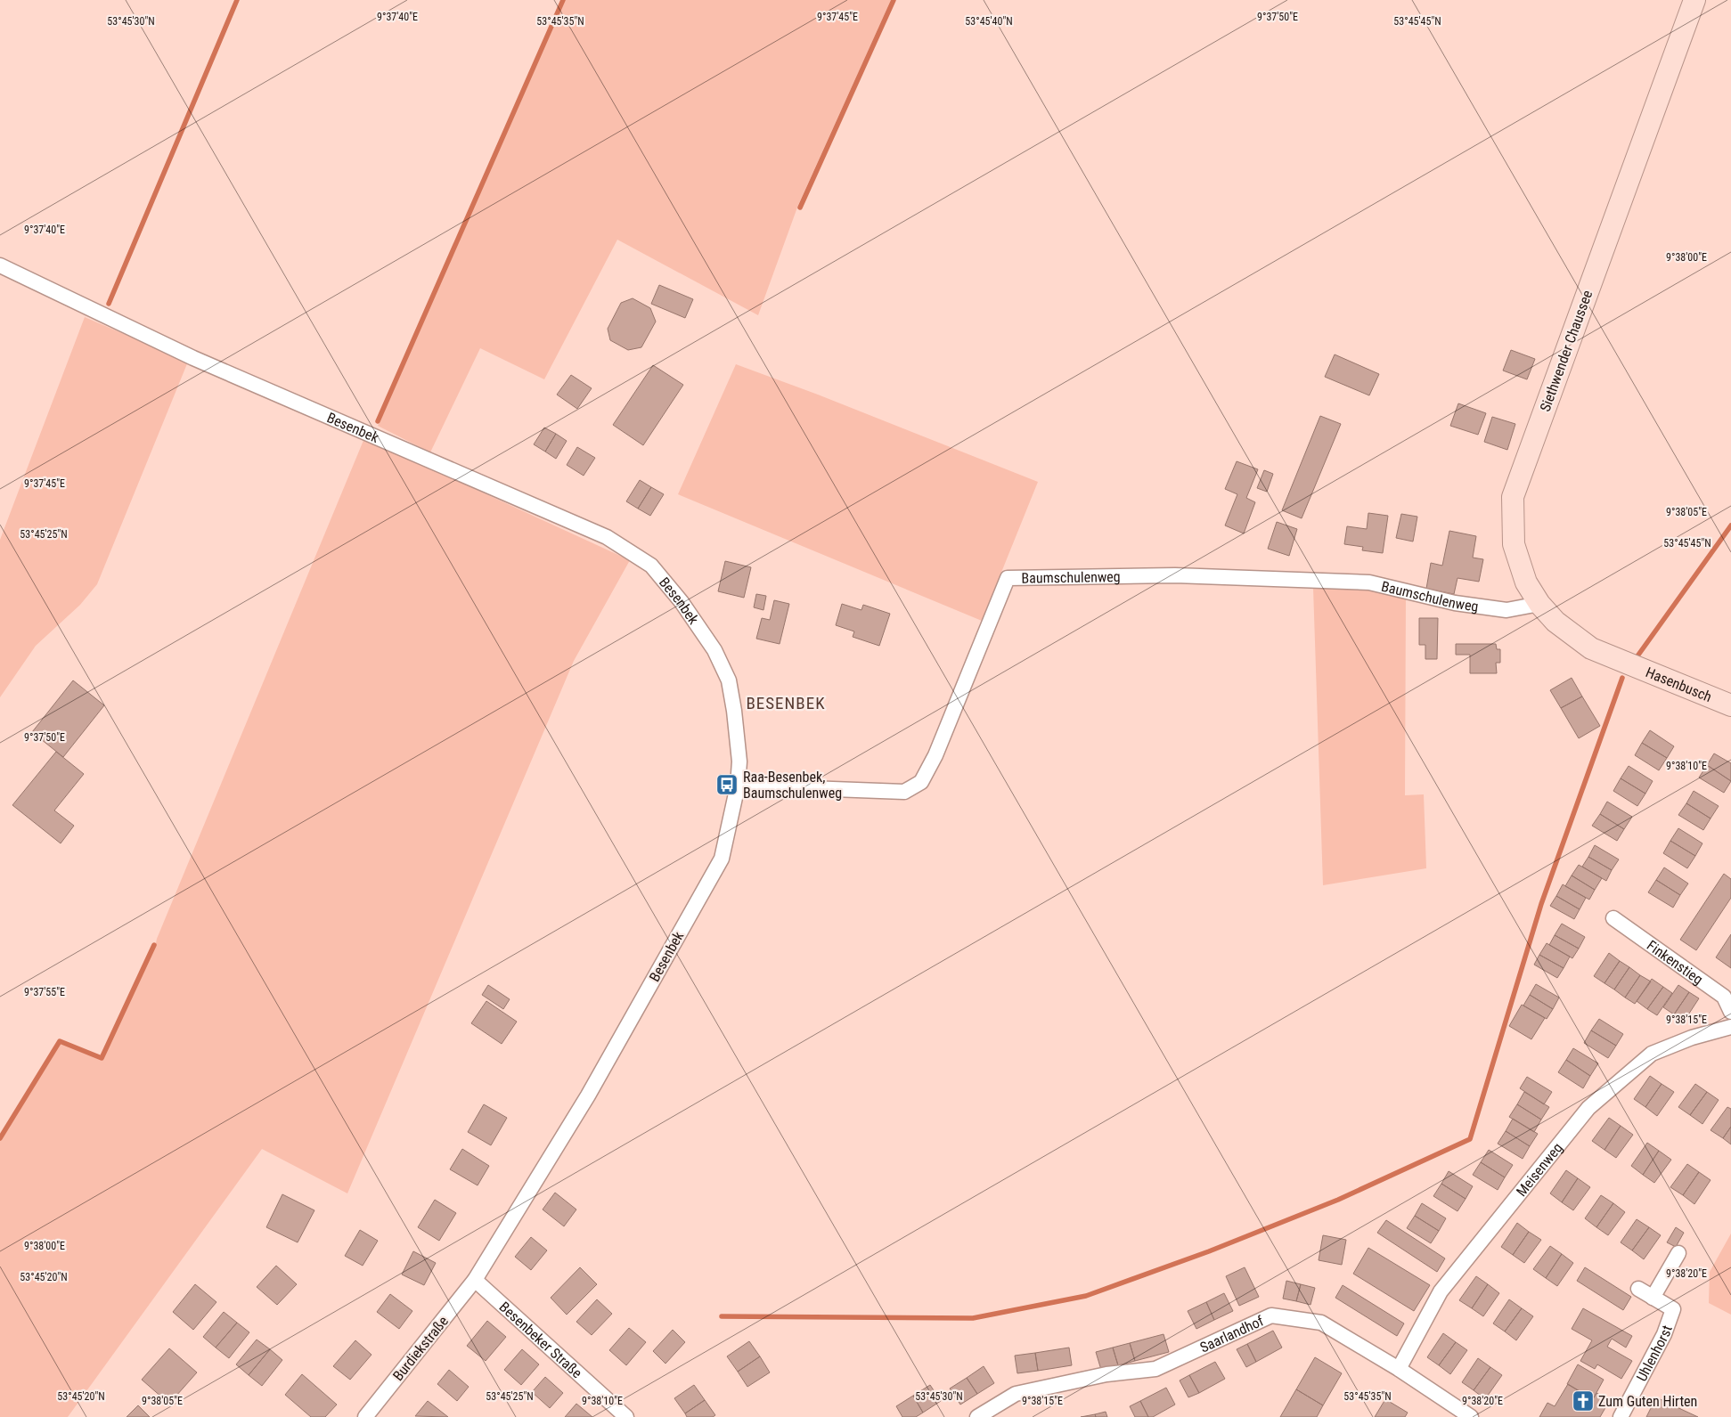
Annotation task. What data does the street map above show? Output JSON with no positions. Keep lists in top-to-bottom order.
{
  "streets": {
    "main road": ["Siethwender Chaussee", "Hasenbusch"],
    "street": [
      "Besenbek",
      "Baumschulenweg",
      "Finkenstieg",
      "Meisenweg",
      "Saarlandhof",
      "Besenbeker Straße",
      "Burdiekstraße",
      "Uhlenhorst"
    ]
  },
  "crossings": [
    ["Siethwender Chaussee", "Baumschulenweg"],
    ["Siethwender Chaussee", "Hasenbusch"],
    ["Besenbek", "Baumschulenweg"],
    ["Besenbek", "Besenbeker Straße"],
    ["Besenbek", "Burdiekstraße"],
    ["Meisenweg", "Saarlandhof"],
    ["Besenbeker Straße", "Burdiekstraße"]
  ],
  "districts": ["BESENBEK"],
  "places": {
    "bus stop": ["Raa-Besenbek, Baumschulenweg"],
    "church": ["Zum Guten Hirten"]
  },
  "coordinates": [
    "9°37'40\"E",
    "9°37'45\"E",
    "9°37'50\"E",
    "53°45'30\"N",
    "53°45'35\"N",
    "53°45'40\"N",
    "53°45'45\"N",
    "9°38'00\"E",
    "9°38'05\"E",
    "53°45'25\"N",
    "9°38'10\"E",
    "9°37'55\"E",
    "9°38'15\"E",
    "9°38'20\"E",
    "53°45'20\"N"
  ]
}
